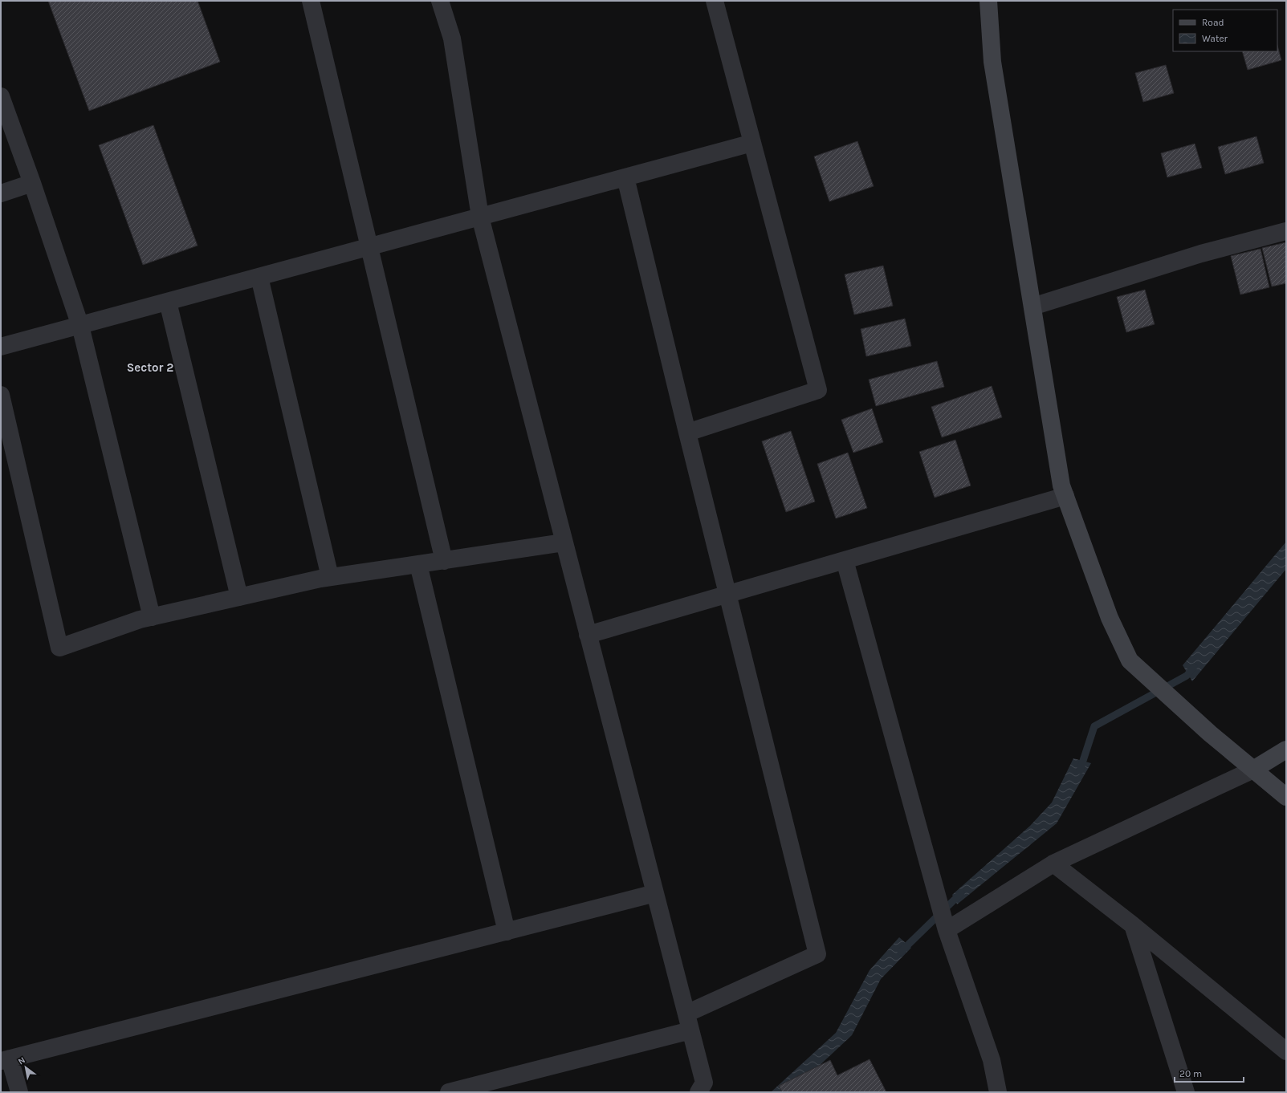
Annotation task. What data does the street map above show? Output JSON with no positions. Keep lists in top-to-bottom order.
{
  "districts": ["Sector 2"],
  "legend": ["Road", "Water"],
  "scale_bar": "20 m",
  "north": "top left"
}
